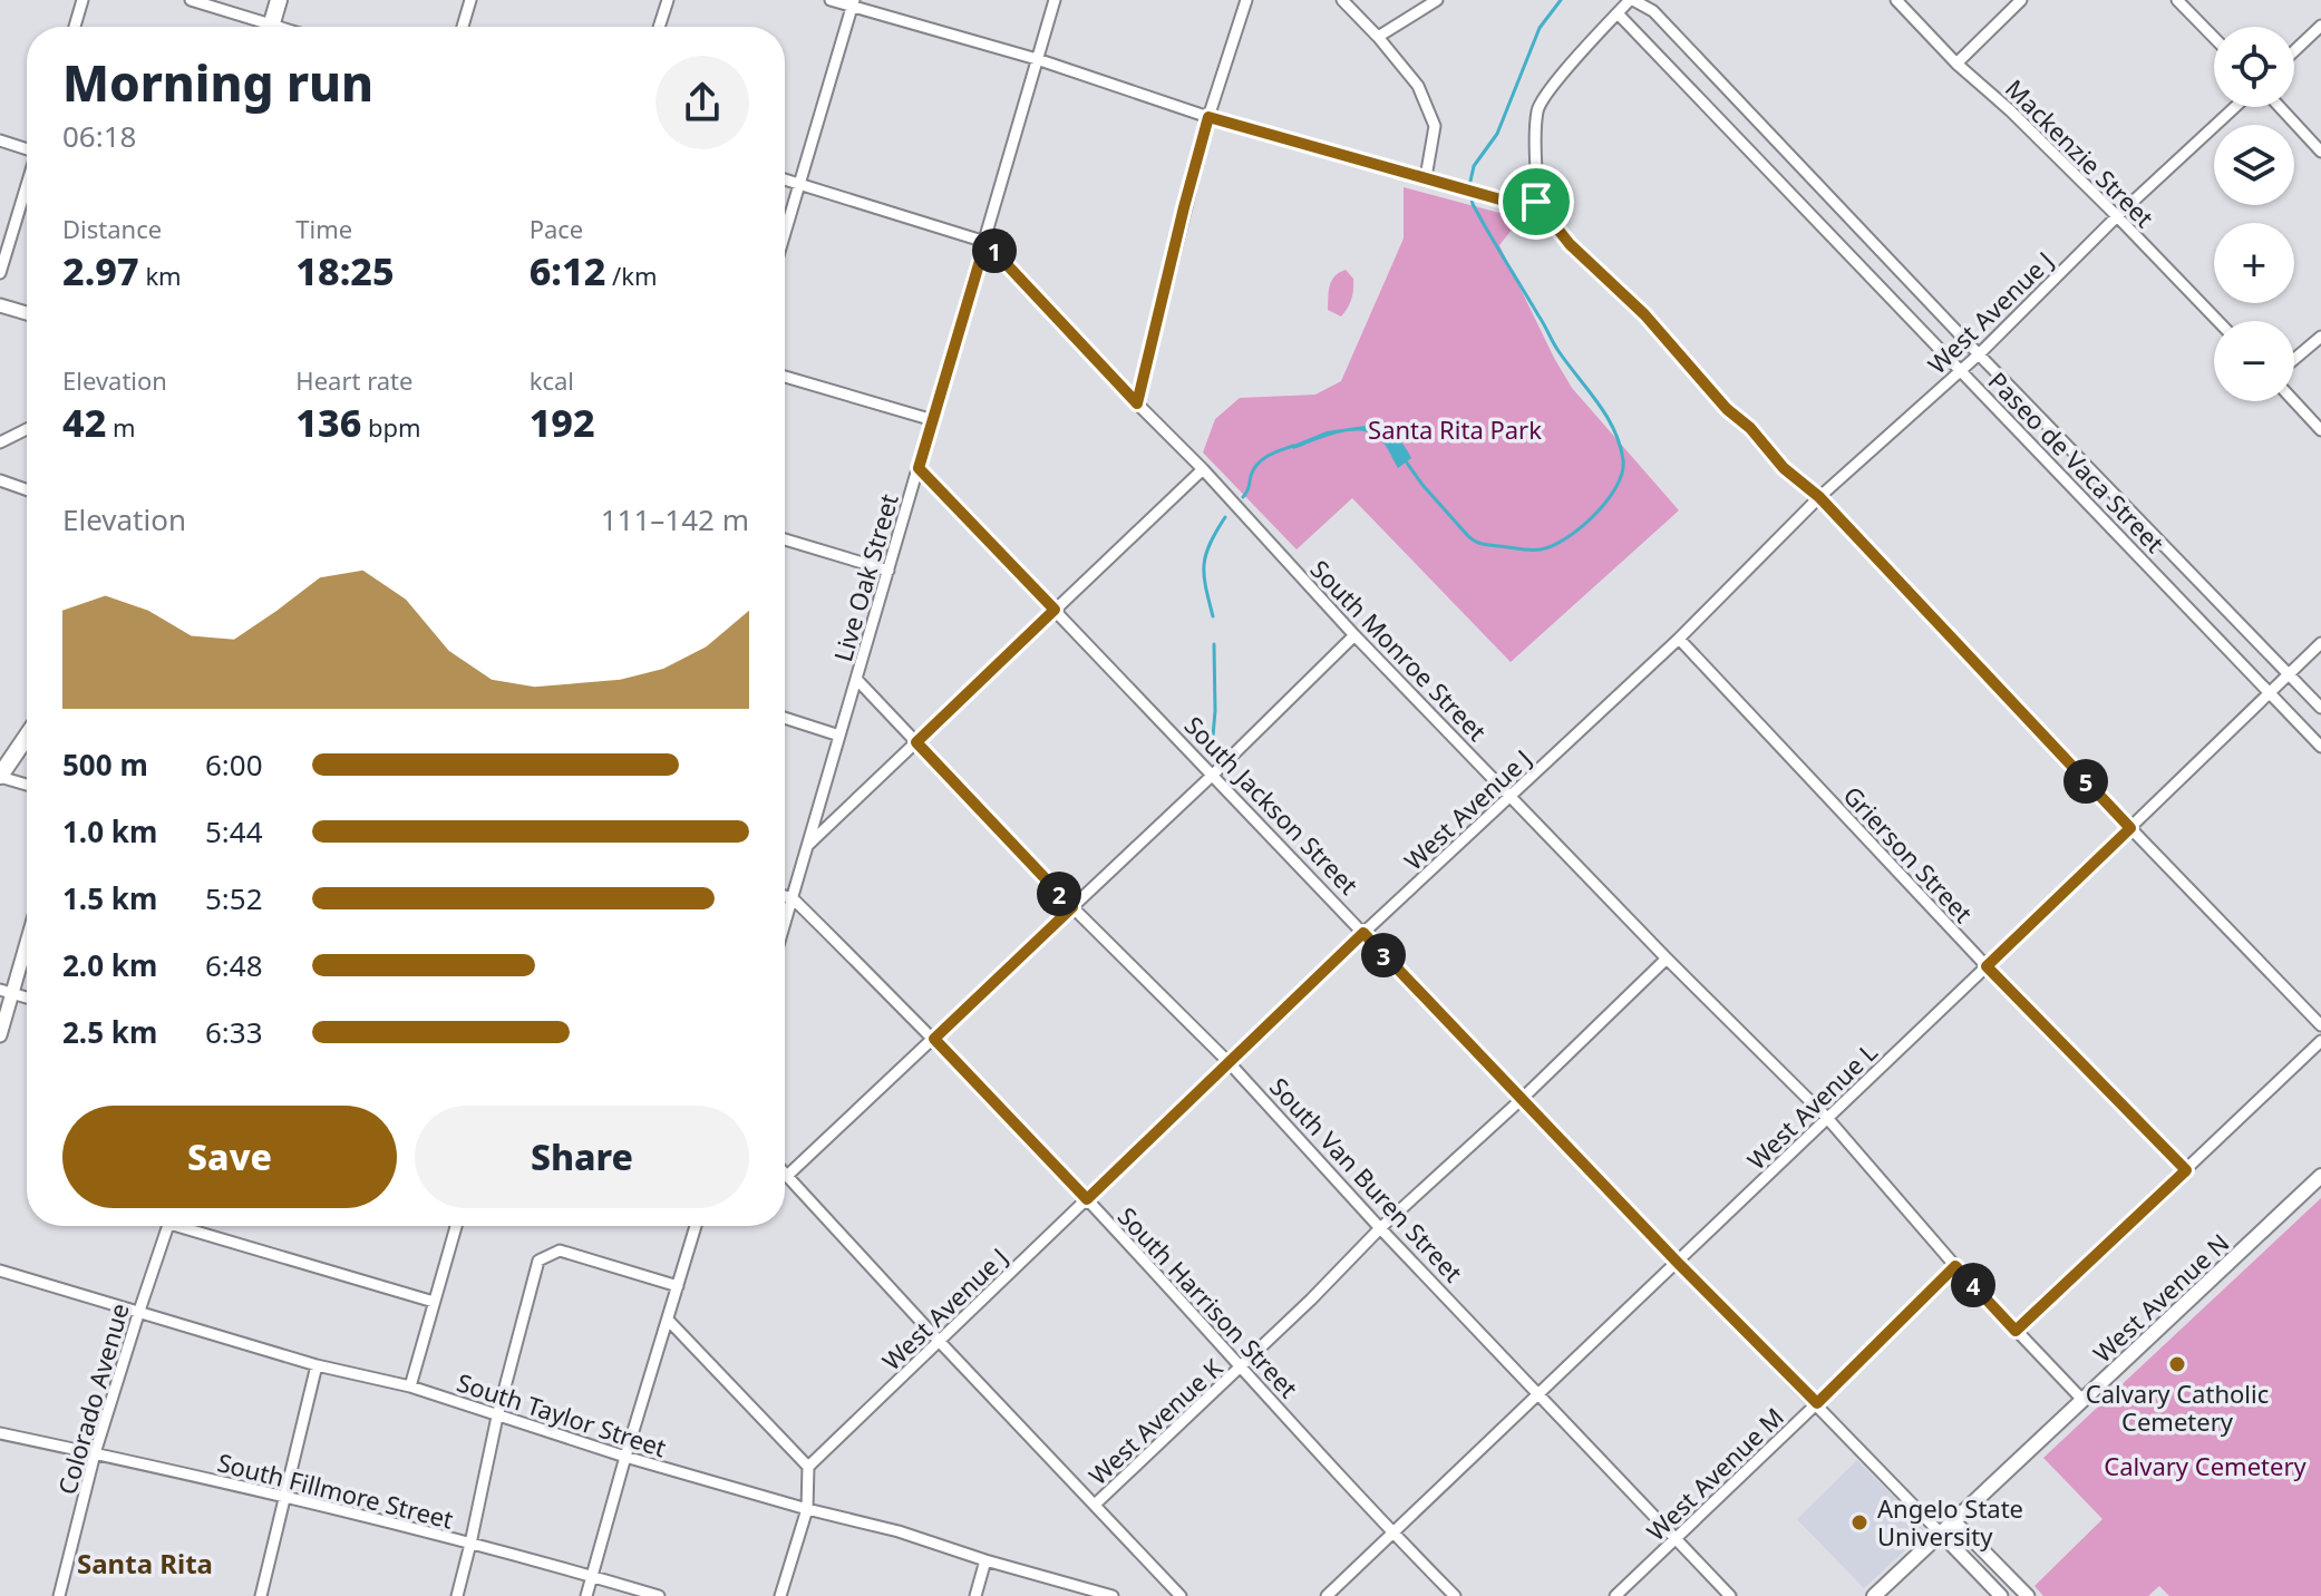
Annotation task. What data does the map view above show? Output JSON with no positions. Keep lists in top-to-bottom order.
{
  "streets": {
    "main road": ["West Avenue N"],
    "street": [
      "Mackenzie Street",
      "West Avenue J",
      "Paseo de Vaca Street",
      "Live Oak Street",
      "South Monroe Street",
      "South Jackson Street",
      "Grierson Street",
      "West Avenue L",
      "South Van Buren Street",
      "South Harrison Street",
      "Colorado Avenue",
      "South Taylor Street",
      "West Avenue K",
      "West Avenue M",
      "South Fillmore Street"
    ]
  },
  "crossings": [
    ["Mackenzie Street", "West Avenue J"],
    ["West Avenue J", "Paseo de Vaca Street"],
    ["West Avenue J", "South Monroe Street"],
    ["West Avenue J", "South Jackson Street"],
    ["West Avenue J", "Grierson Street"],
    ["West Avenue J", "South Van Buren Street"],
    ["West Avenue J", "South Harrison Street"],
    ["Paseo de Vaca Street", "West Avenue L"],
    ["Live Oak Street", "South Monroe Street"],
    ["Live Oak Street", "South Jackson Street"],
    ["Live Oak Street", "South Van Buren Street"],
    ["Live Oak Street", "South Harrison Street"],
    ["South Monroe Street", "West Avenue L"],
    ["South Monroe Street", "West Avenue N"],
    ["South Monroe Street", "West Avenue K"],
    ["South Monroe Street", "West Avenue M"],
    ["South Jackson Street", "West Avenue L"],
    ["South Jackson Street", "West Avenue N"],
    ["South Jackson Street", "West Avenue K"],
    ["South Jackson Street", "West Avenue M"],
    ["Grierson Street", "West Avenue L"],
    ["West Avenue L", "South Van Buren Street"],
    ["West Avenue L", "South Harrison Street"],
    ["South Van Buren Street", "West Avenue K"],
    ["South Van Buren Street", "West Avenue M"],
    ["South Harrison Street", "West Avenue K"],
    ["Colorado Avenue", "South Taylor Street"],
    ["Colorado Avenue", "South Fillmore Street"]
  ],
  "districts": ["Santa Rita"],
  "parks": ["Santa Rita Park", "Calvary Cemetery"],
  "places": ["Calvary Catholic Cemetery", "Angelo State University"],
  "page": {
    "map_buttons": ["+", "−"],
    "heading": ["Morning run", "06:18"],
    "stats": [
      ["Distance", "2.97 km"],
      ["Time", "18:25"],
      ["Pace", "6:12 /km"],
      ["Elevation", "42 m"],
      ["Heart rate", "136 bpm"],
      ["kcal", "192"]
    ],
    "pins": [
      "1",
      "5",
      "2",
      "3",
      "4"
    ],
    "chart": ["Elevation", "111–142 m"],
    "list": [
      {
        "name": "500 m",
        "note": "6:00"
      },
      {
        "name": "1.0 km",
        "note": "5:44"
      },
      {
        "name": "1.5 km",
        "note": "5:52"
      },
      {
        "name": "2.0 km",
        "note": "6:48"
      },
      {
        "name": "2.5 km",
        "note": "6:33"
      }
    ],
    "buttons": ["Save", "Share"]
  }
}
